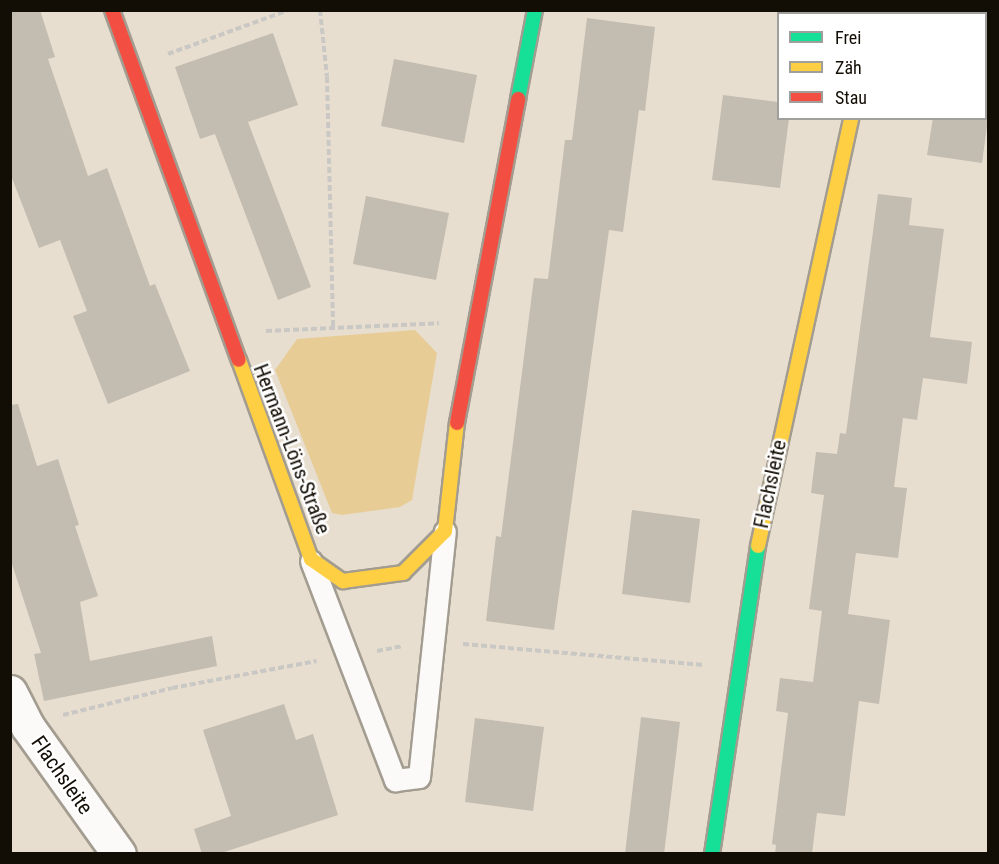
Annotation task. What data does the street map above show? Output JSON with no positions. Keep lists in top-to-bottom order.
{
  "streets": {
    "street": ["Hermann-Löns-Straße", "Flachsleite"]
  },
  "legend": ["Frei", "Zäh", "Stau"]
}
